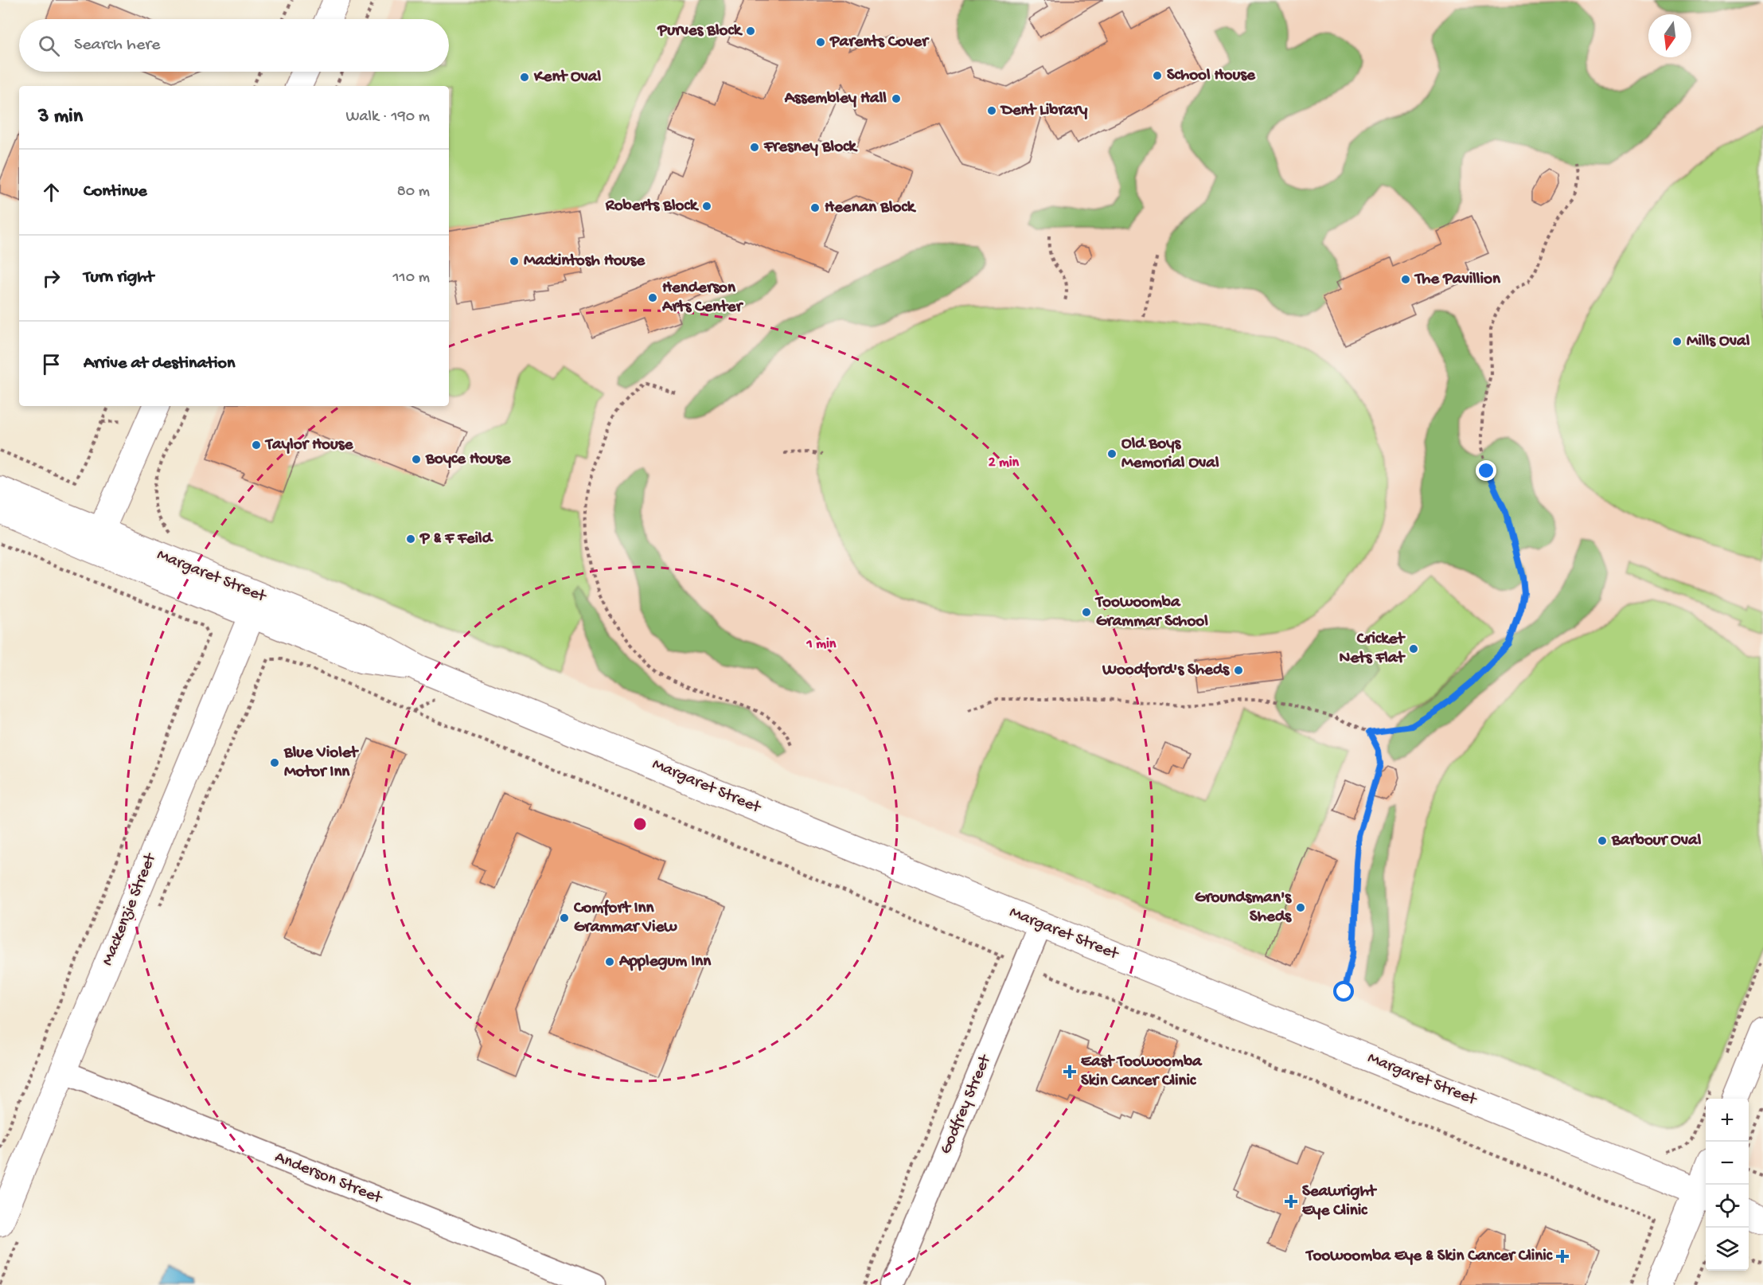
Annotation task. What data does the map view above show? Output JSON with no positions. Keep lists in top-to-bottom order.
{
  "streets": {
    "street": [
      "Margaret Street",
      "Mackenzie Street",
      "Godfrey Street",
      "Anderson Street"
    ]
  },
  "crossings": [
    ["Margaret Street", "Mackenzie Street"],
    ["Margaret Street", "Godfrey Street"],
    ["Mackenzie Street", "Anderson Street"]
  ],
  "places": {
    "other": [
      "Purves Block",
      "Parents Cover",
      "School House",
      "Kent Oval",
      "Assembley Hall",
      "Dent Library",
      "Fresney Block",
      "Roberts Block",
      "Heenan Block",
      "Mackintosh House",
      "The Pavillion",
      "Henderson Arts Center",
      "Mills Oval",
      "Taylor House",
      "Old Boys Memorial Oval",
      "Boyce House",
      "P & F Feild",
      "Toowoomba Grammar School",
      "Cricket Nets Flat",
      "Woodford's Sheds",
      "Blue Violet Motor Inn",
      "Barbour Oval",
      "Groundsman's Sheds",
      "Comfort Inn Grammar View",
      "Applegum Inn"
    ],
    "health": ["East Toowoomba Skin Cancer Clinic", "Seawright Eye Clinic", "Toowoomba Eye & Skin Cancer Clinic"]
  },
  "north": "bottom",
  "page": {
    "search": "Search here",
    "heading": ["3 min", "Walk · 190 m"],
    "list": [
      ["Continue", "80 m"],
      ["Turn right", "110 m"],
      "Arrive at destination"
    ],
    "map_buttons": ["+", "−"]
  },
  "rings": ["2 min", "1 min"]
}
